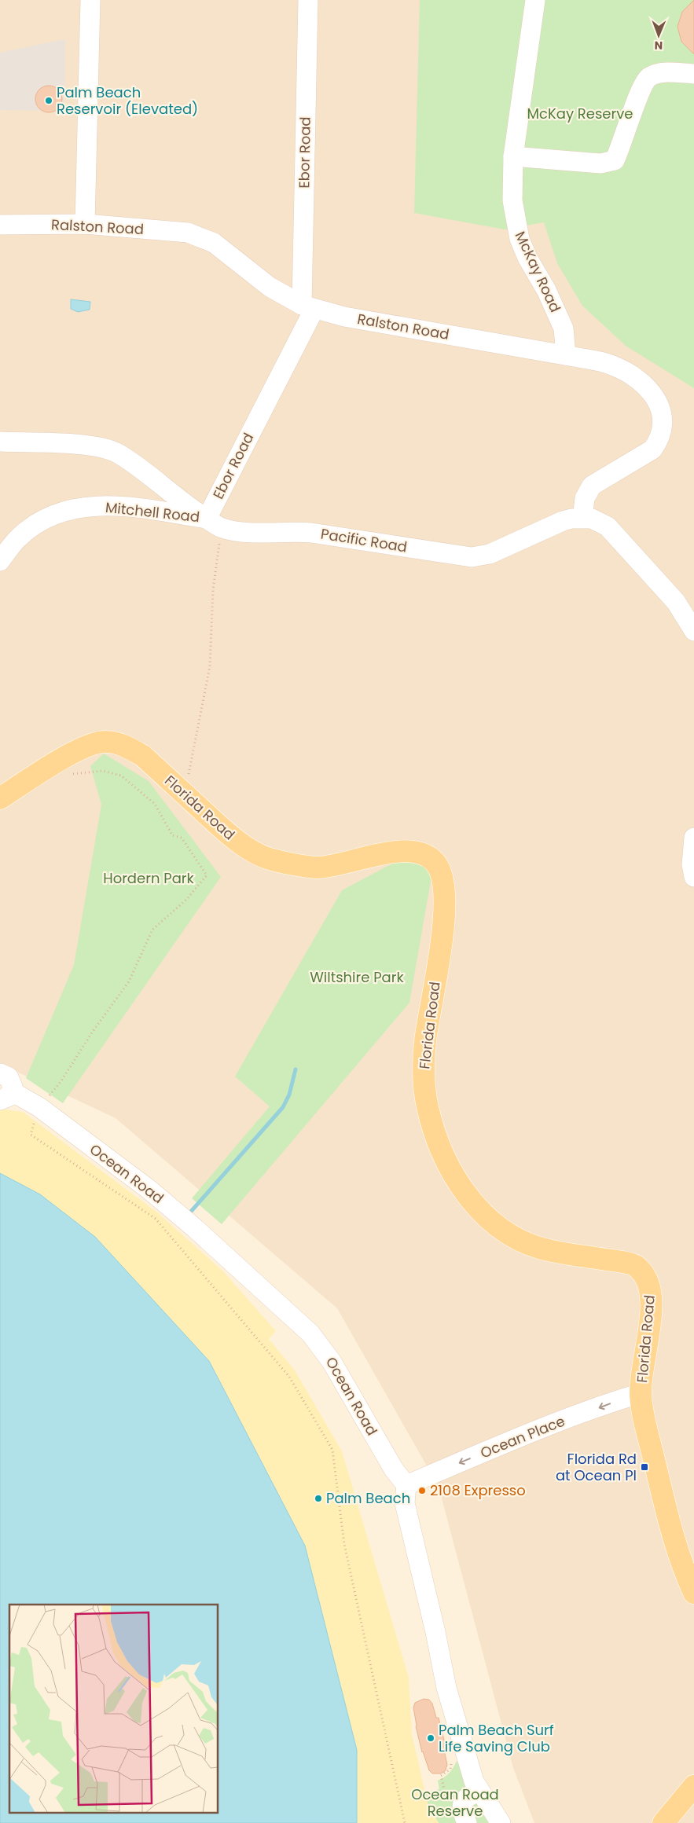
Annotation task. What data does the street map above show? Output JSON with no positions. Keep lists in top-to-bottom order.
{
  "streets": {
    "main road": ["Florida Road"],
    "street": [
      "Ebor Road",
      "Ralston Road",
      "McKay Road",
      "Mitchell Road",
      "Pacific Road",
      "Ocean Road",
      "Ocean Place"
    ]
  },
  "crossings": [
    ["Ebor Road", "Ralston Road"],
    ["Ebor Road", "Mitchell Road"],
    ["Ebor Road", "Pacific Road"],
    ["Ralston Road", "McKay Road"],
    ["Ralston Road", "Pacific Road"],
    ["Mitchell Road", "Pacific Road"],
    ["Florida Road", "Ocean Place"],
    ["Ocean Road", "Ocean Place"]
  ],
  "one_way": ["Ocean Place"],
  "parks": [
    "McKay Reserve",
    "Hordern Park",
    "Wiltshire Park",
    "Ocean Road Reserve"
  ],
  "places": {
    "other": [
      "Palm Beach Reservoir (Elevated)",
      "2108 Expresso",
      "Palm Beach",
      "Palm Beach Surf Life Saving Club"
    ],
    "transit": ["Florida Rd at Ocean Pl"]
  },
  "north": "bottom"
}
